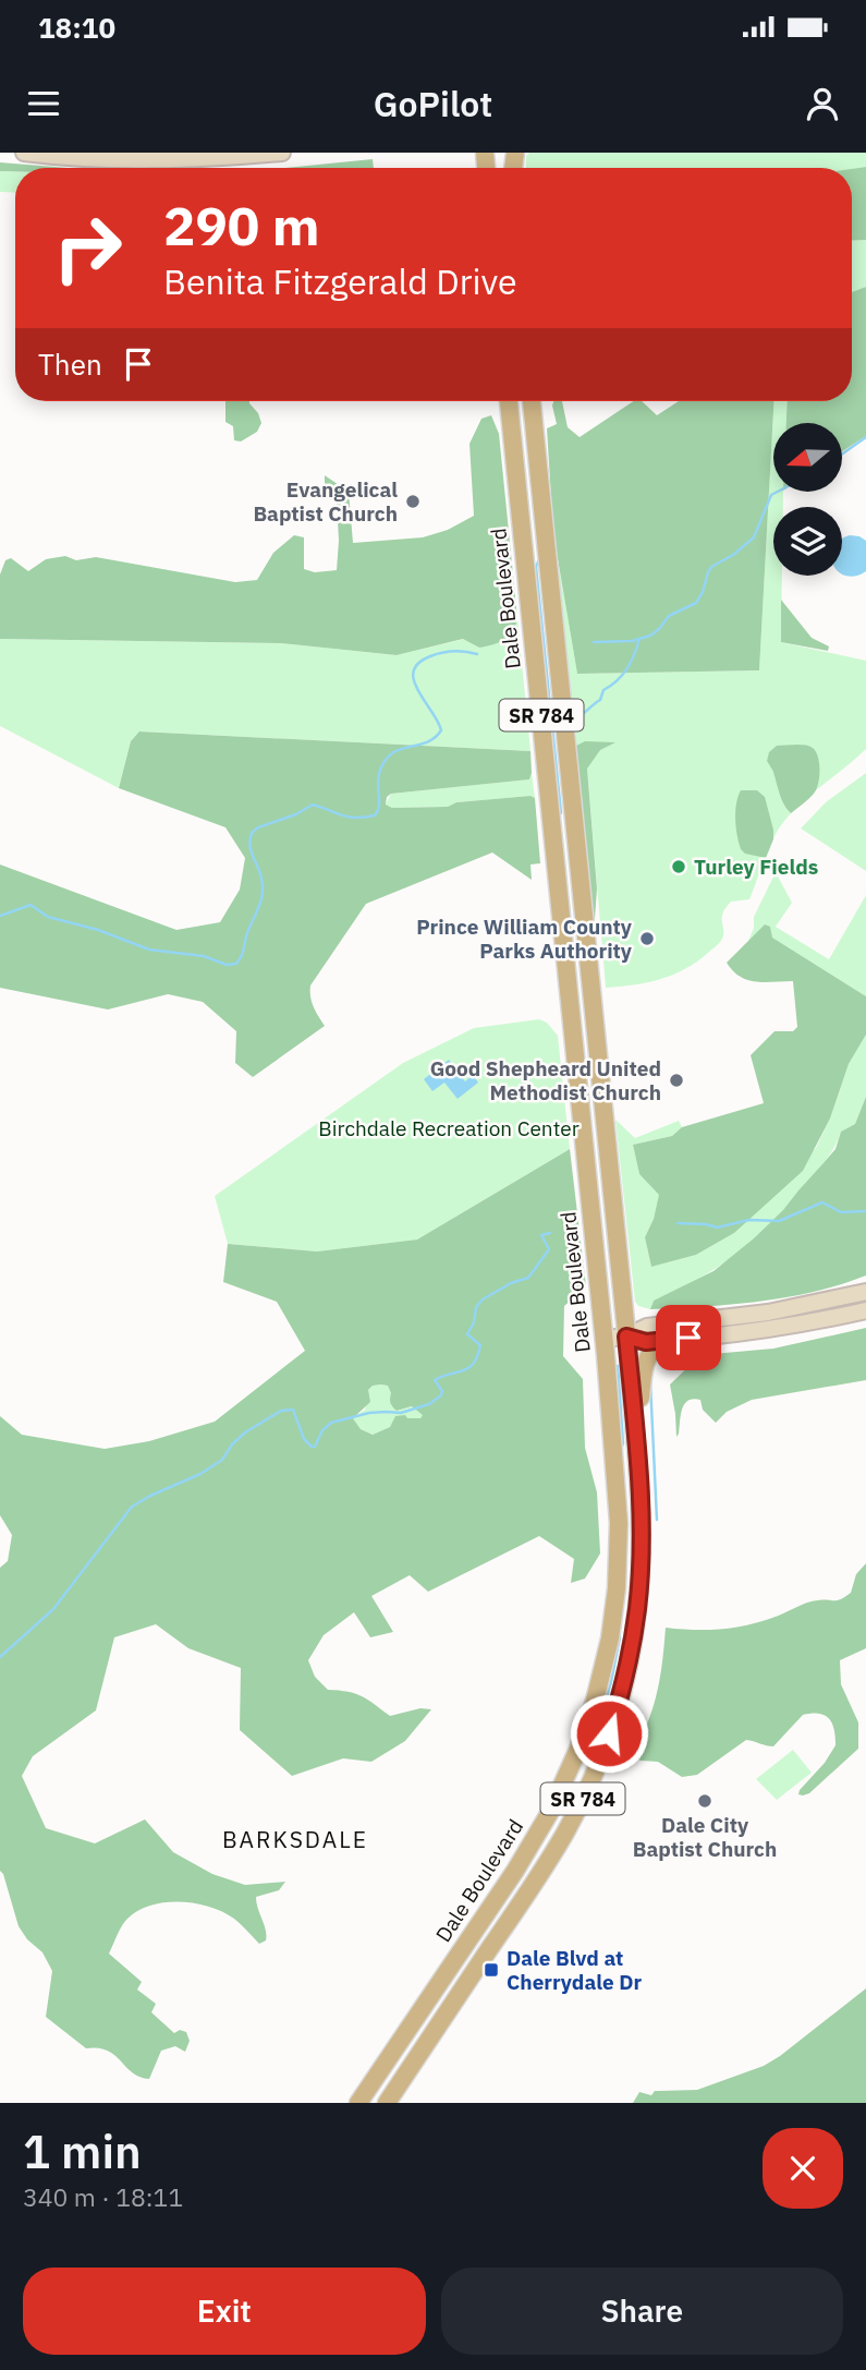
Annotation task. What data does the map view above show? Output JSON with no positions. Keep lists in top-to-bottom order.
{
  "streets": {
    "main road": ["Dale Boulevard", "SR 784"]
  },
  "districts": ["BARKSDALE"],
  "parks": ["Birchdale Recreation Center"],
  "places": {
    "other": [
      "Evangelical Baptist Church",
      "Turley Fields",
      "Prince William County Parks Authority",
      "Good Shepheard United Methodist Church",
      "Dale City Baptist Church"
    ],
    "transit": ["Dale Blvd at Cherrydale Dr"]
  },
  "north": "left",
  "page": {
    "status": "18:10",
    "header": "GoPilot",
    "turn": ["290 m", "Benita Fitzgerald Drive"],
    "then": "Then",
    "heading": ["1 min", "340 m · 18:11"],
    "buttons": ["Exit", "Share"]
  }
}
